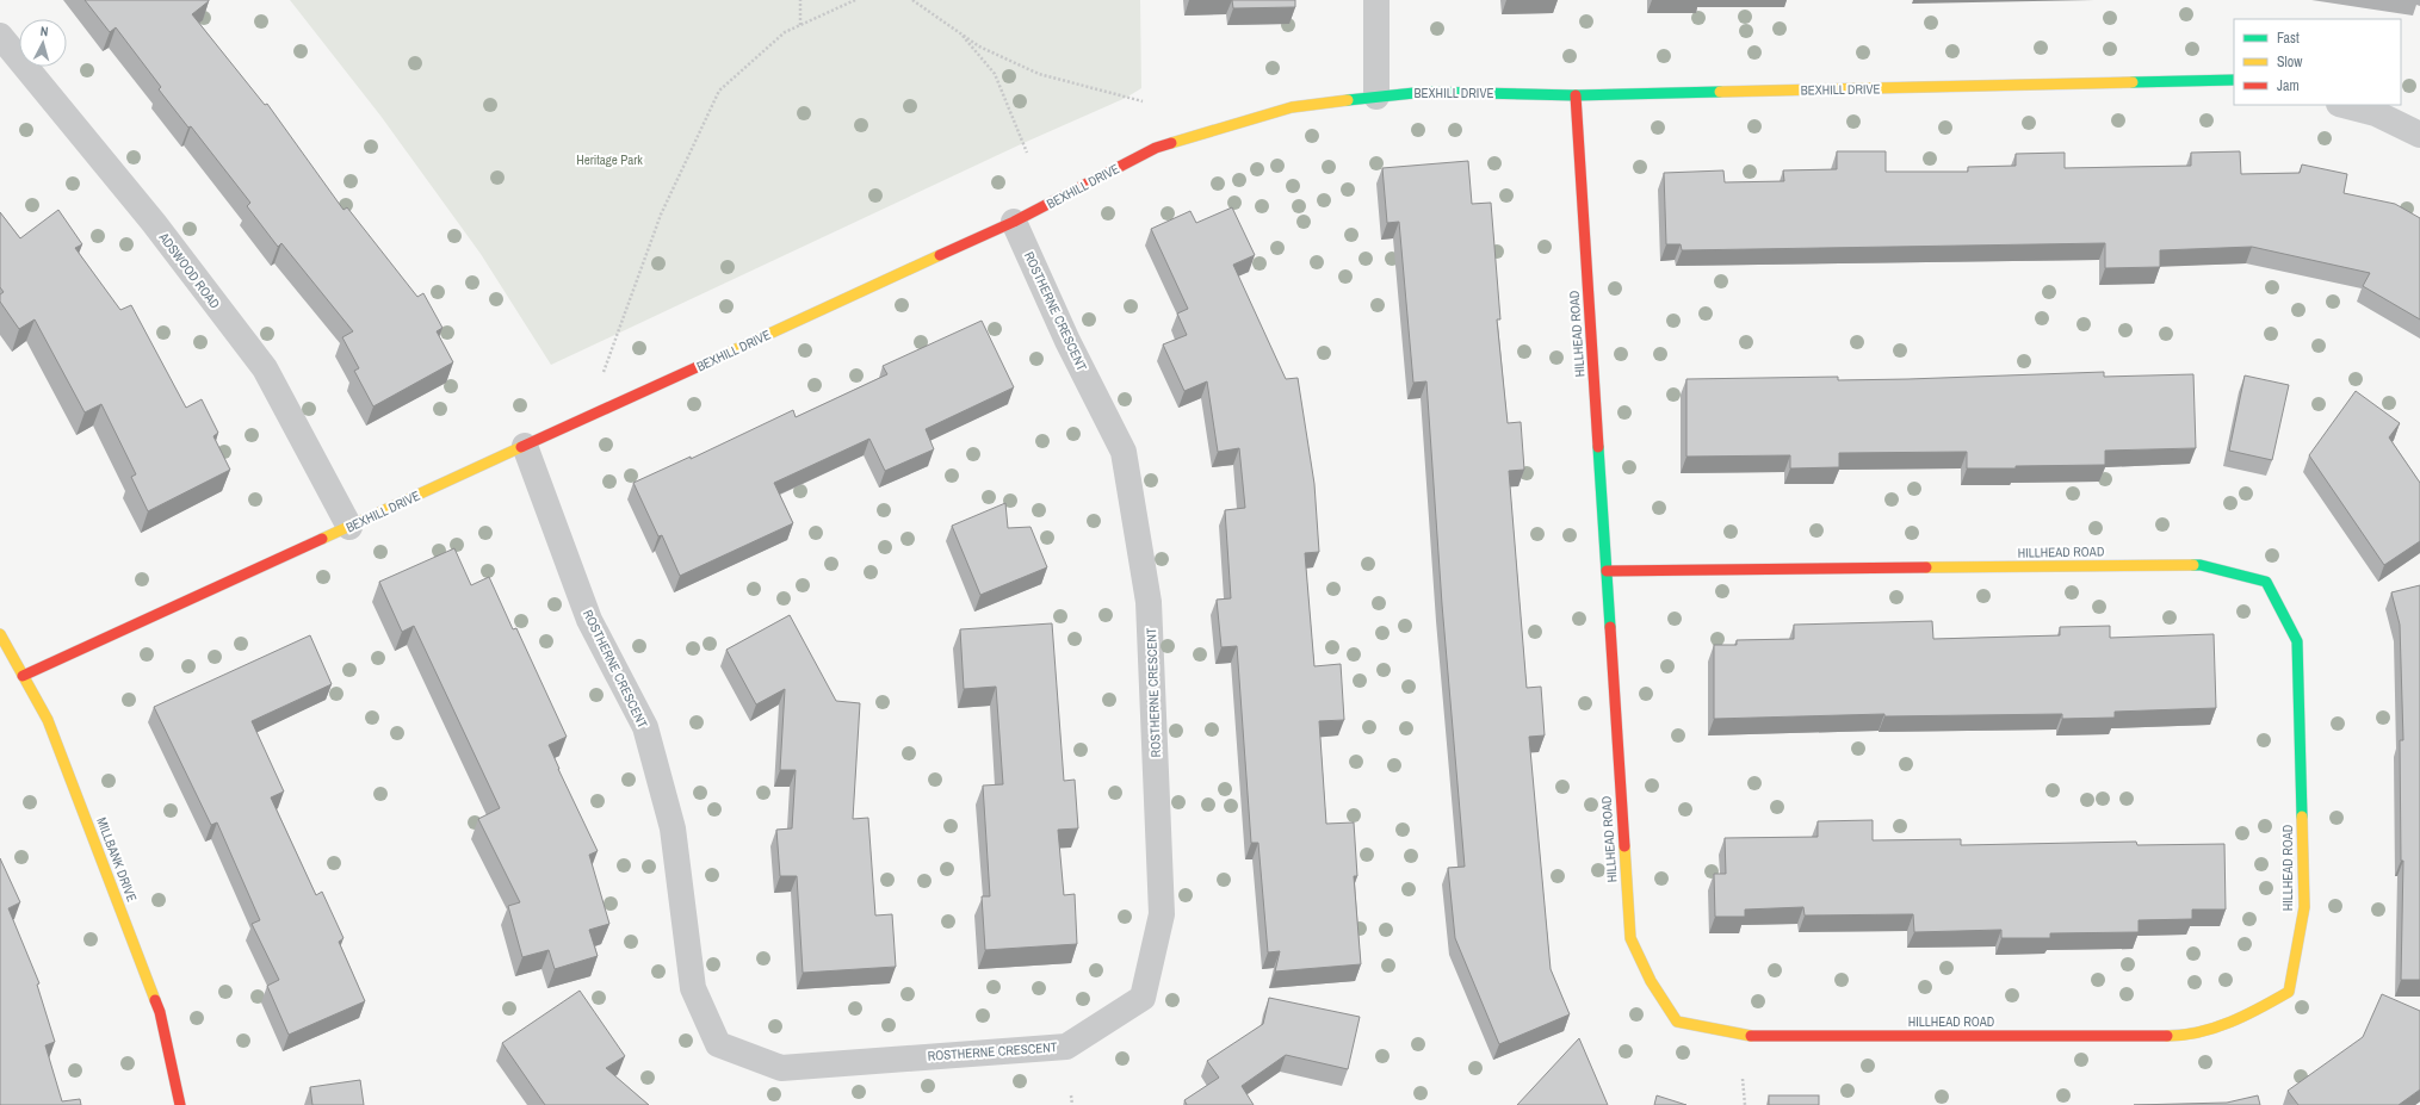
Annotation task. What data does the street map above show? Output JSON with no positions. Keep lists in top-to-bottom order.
{
  "streets": {
    "street": [
      "BEXHILL DRIVE",
      "ADSWOOD ROAD",
      "ROSTHERNE CRESCENT",
      "HILLHEAD ROAD",
      "MILLBANK DRIVE"
    ]
  },
  "crossings": [
    ["BEXHILL DRIVE", "ADSWOOD ROAD"],
    ["BEXHILL DRIVE", "ROSTHERNE CRESCENT"],
    ["BEXHILL DRIVE", "HILLHEAD ROAD"],
    ["BEXHILL DRIVE", "MILLBANK DRIVE"]
  ],
  "parks": ["Heritage Park"],
  "legend": ["Fast", "Slow", "Jam"],
  "north": "top"
}
